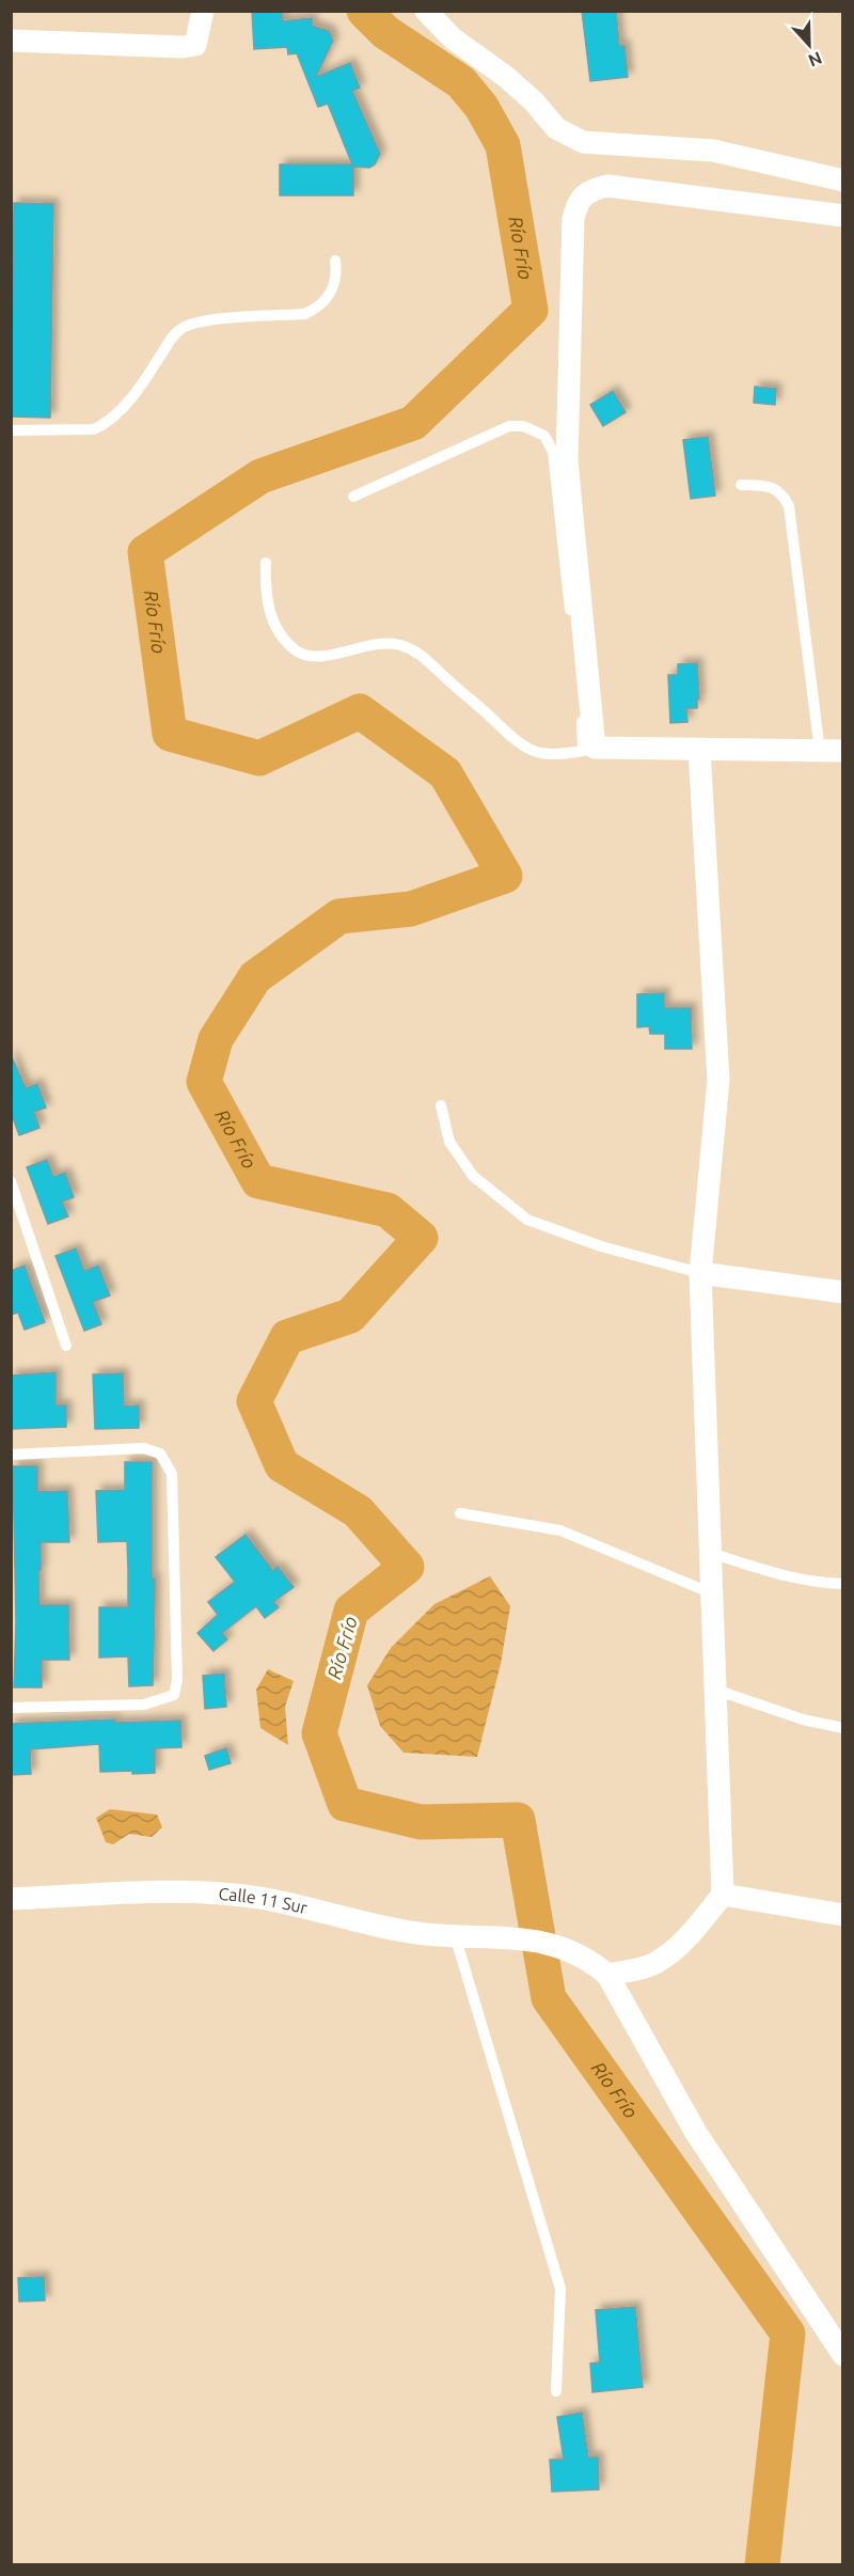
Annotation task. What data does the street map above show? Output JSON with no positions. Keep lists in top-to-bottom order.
{
  "streets": {
    "street": ["Calle 11 Sur"]
  },
  "water": ["Río Frío"],
  "north": "bottom"
}
